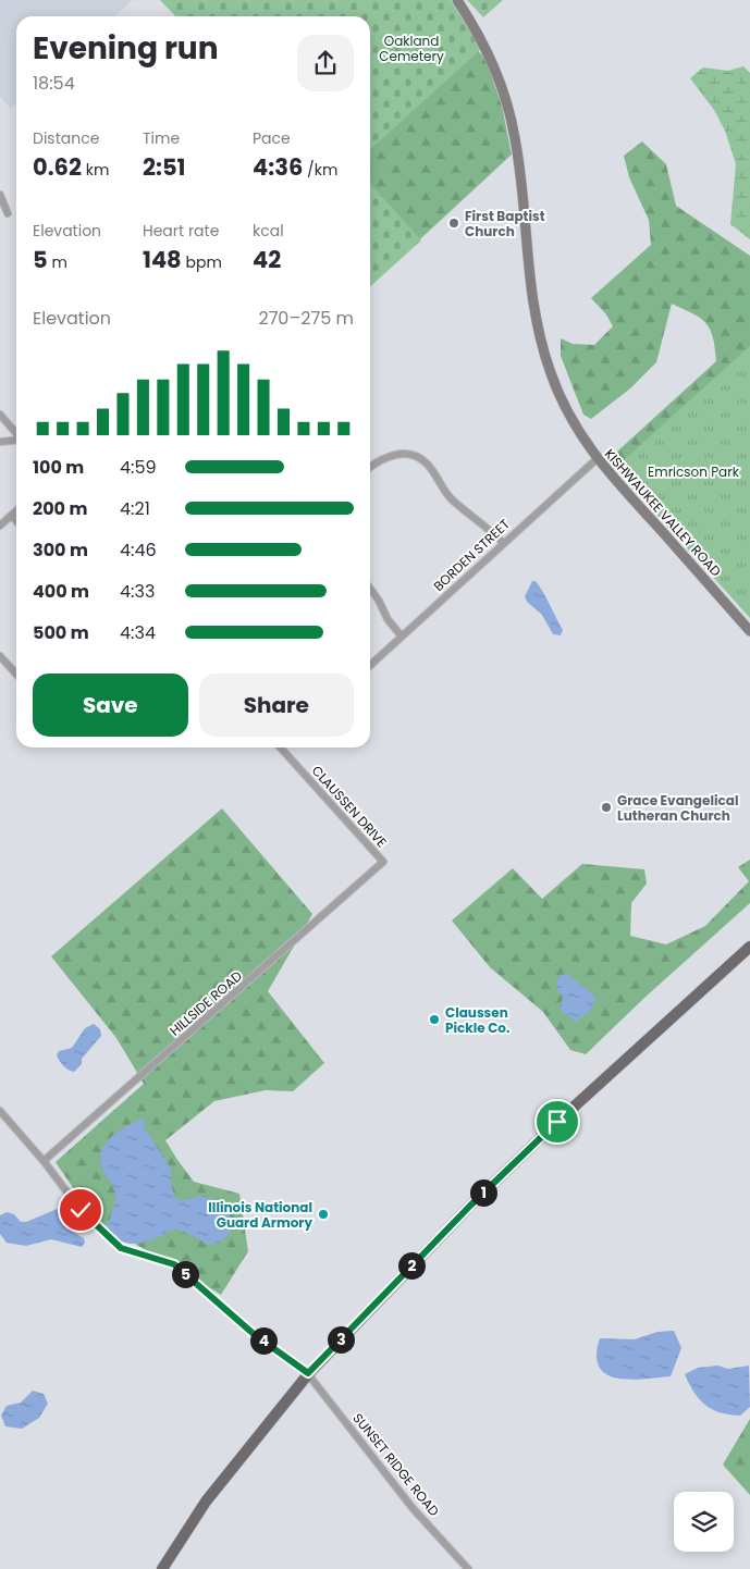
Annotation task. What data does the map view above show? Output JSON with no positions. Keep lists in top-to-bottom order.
{
  "streets": {
    "street": [
      "KISHWAUKEE VALLEY ROAD",
      "BORDEN STREET",
      "CLAUSSEN DRIVE",
      "HILLSIDE ROAD",
      "SUNSET RIDGE ROAD"
    ]
  },
  "crossings": [
    ["KISHWAUKEE VALLEY ROAD", "BORDEN STREET"],
    ["CLAUSSEN DRIVE", "HILLSIDE ROAD"],
    ["HILLSIDE ROAD", "SUNSET RIDGE ROAD"]
  ],
  "parks": ["Oakland Cemetery", "Emricson Park"],
  "places": [
    "First Baptist Church",
    "Grace Evangelical Lutheran Church",
    "Claussen Pickle Co.",
    "Illinois National Guard Armory"
  ],
  "page": {
    "heading": ["Evening run", "18:54"],
    "stats": [
      ["Distance", "0.62 km"],
      ["Time", "2:51"],
      ["Pace", "4:36 /km"],
      ["Elevation", "5 m"],
      ["Heart rate", "148 bpm"],
      ["kcal", "42"]
    ],
    "chart": ["Elevation", "270–275 m"],
    "list": [
      {
        "name": "100 m",
        "note": "4:59"
      },
      {
        "name": "200 m",
        "note": "4:21"
      },
      {
        "name": "300 m",
        "note": "4:46"
      },
      {
        "name": "400 m",
        "note": "4:33"
      },
      {
        "name": "500 m",
        "note": "4:34"
      }
    ],
    "buttons": ["Save", "Share"],
    "pins": [
      "1",
      "2",
      "5",
      "3",
      "4"
    ]
  }
}
